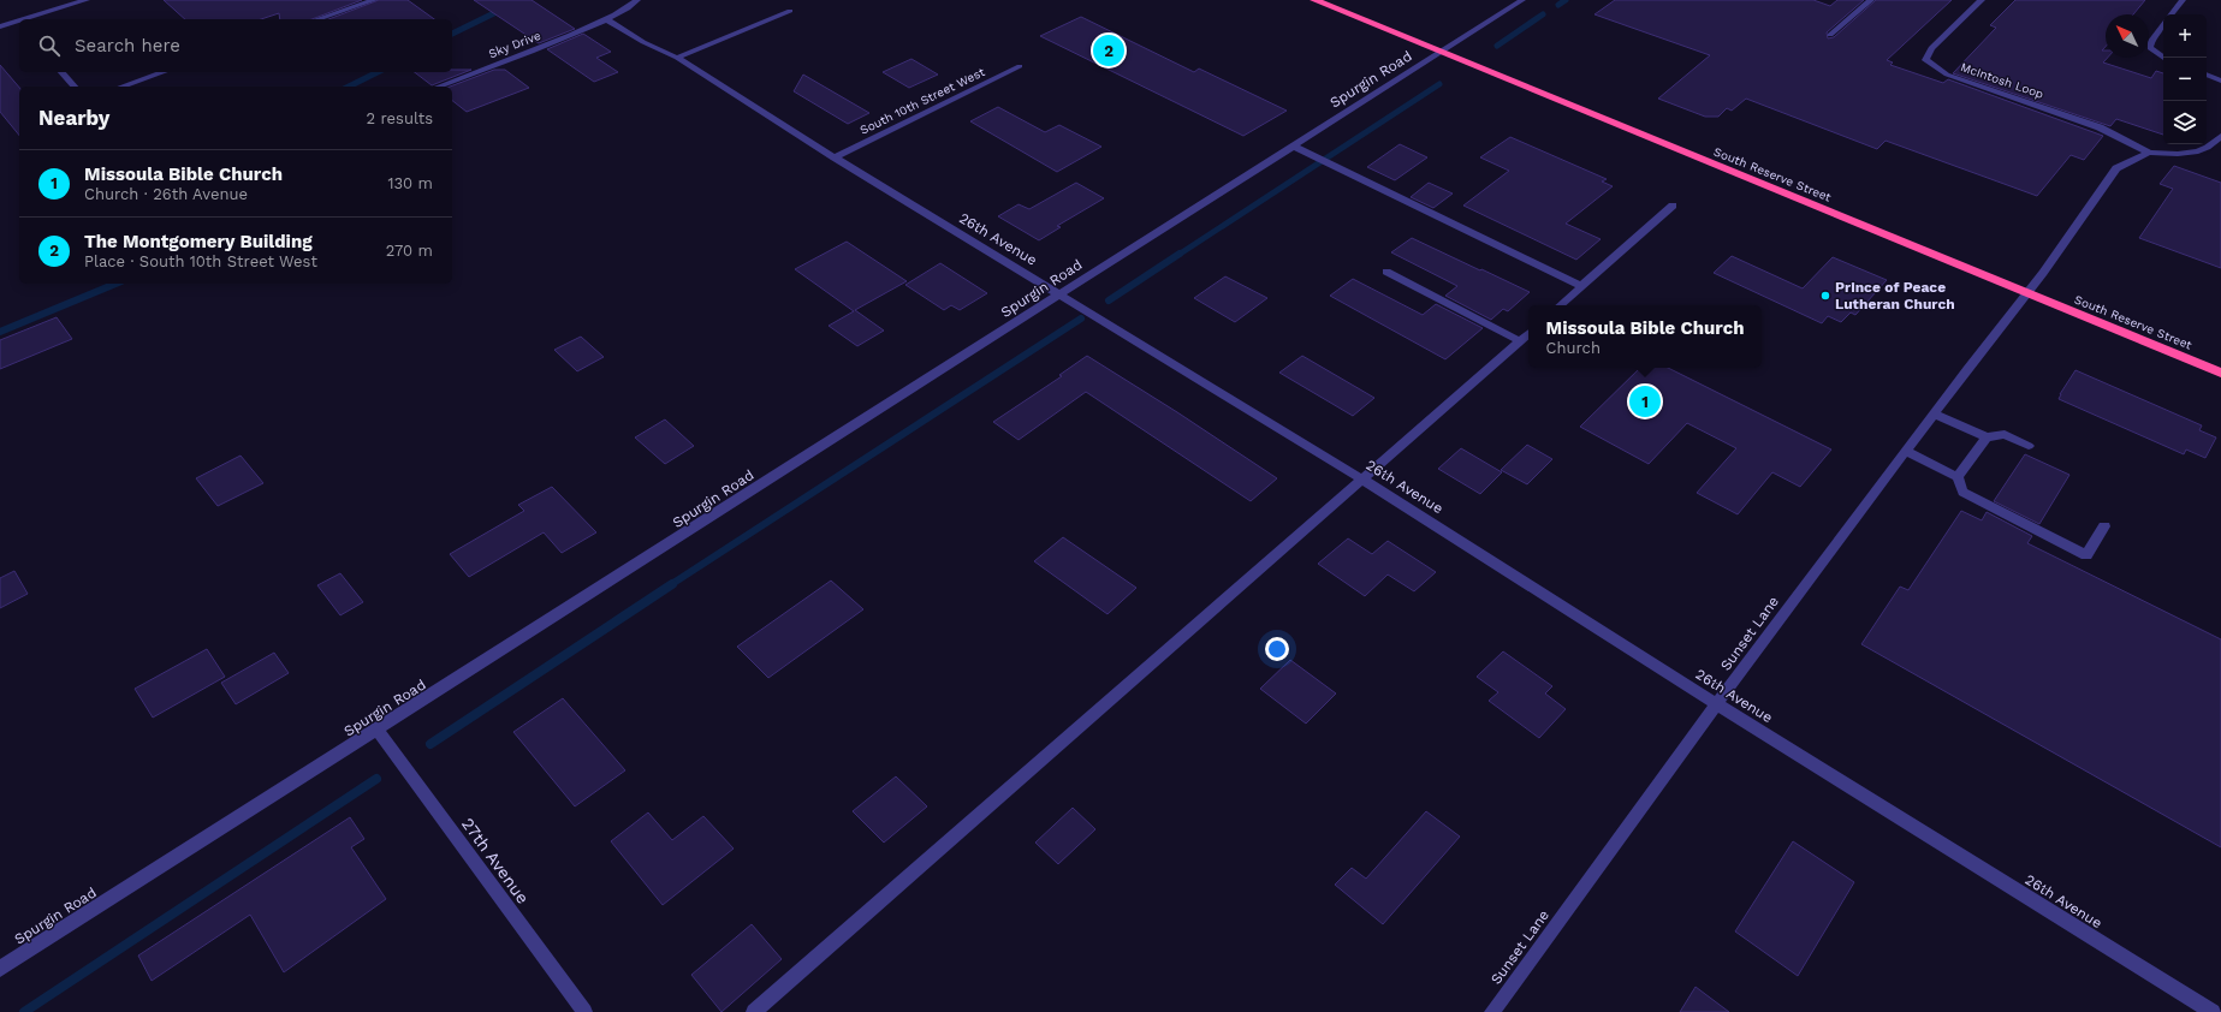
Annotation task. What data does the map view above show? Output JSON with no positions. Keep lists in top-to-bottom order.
{
  "streets": {
    "highway": ["South Reserve Street"],
    "street": [
      "Sky Drive",
      "Spurgin Road",
      "McIntosh Loop",
      "South 10th Street West",
      "26th Avenue",
      "Sunset Lane",
      "27th Avenue"
    ]
  },
  "crossings": [
    ["Sky Drive", "26th Avenue"],
    ["Spurgin Road", "South Reserve Street"],
    ["Spurgin Road", "26th Avenue"],
    ["Spurgin Road", "27th Avenue"],
    ["McIntosh Loop", "South Reserve Street"],
    ["McIntosh Loop", "Sunset Lane"],
    ["South 10th Street West", "26th Avenue"],
    ["26th Avenue", "Sunset Lane"]
  ],
  "places": ["Prince of Peace Lutheran Church"],
  "north": "top left",
  "page": {
    "map_buttons": ["+", "−"],
    "search": "Search here",
    "pins": ["2", "1"],
    "heading": ["Nearby", "2 results"],
    "list": [
      {
        "mark": "1",
        "name": "Missoula Bible Church",
        "note": "Church · 26th Avenue",
        "value": "130 m"
      },
      {
        "mark": "2",
        "name": "The Montgomery Building",
        "note": "Place · South 10th Street West",
        "value": "270 m"
      }
    ],
    "popup": ["Missoula Bible Church", "Church"]
  }
}
